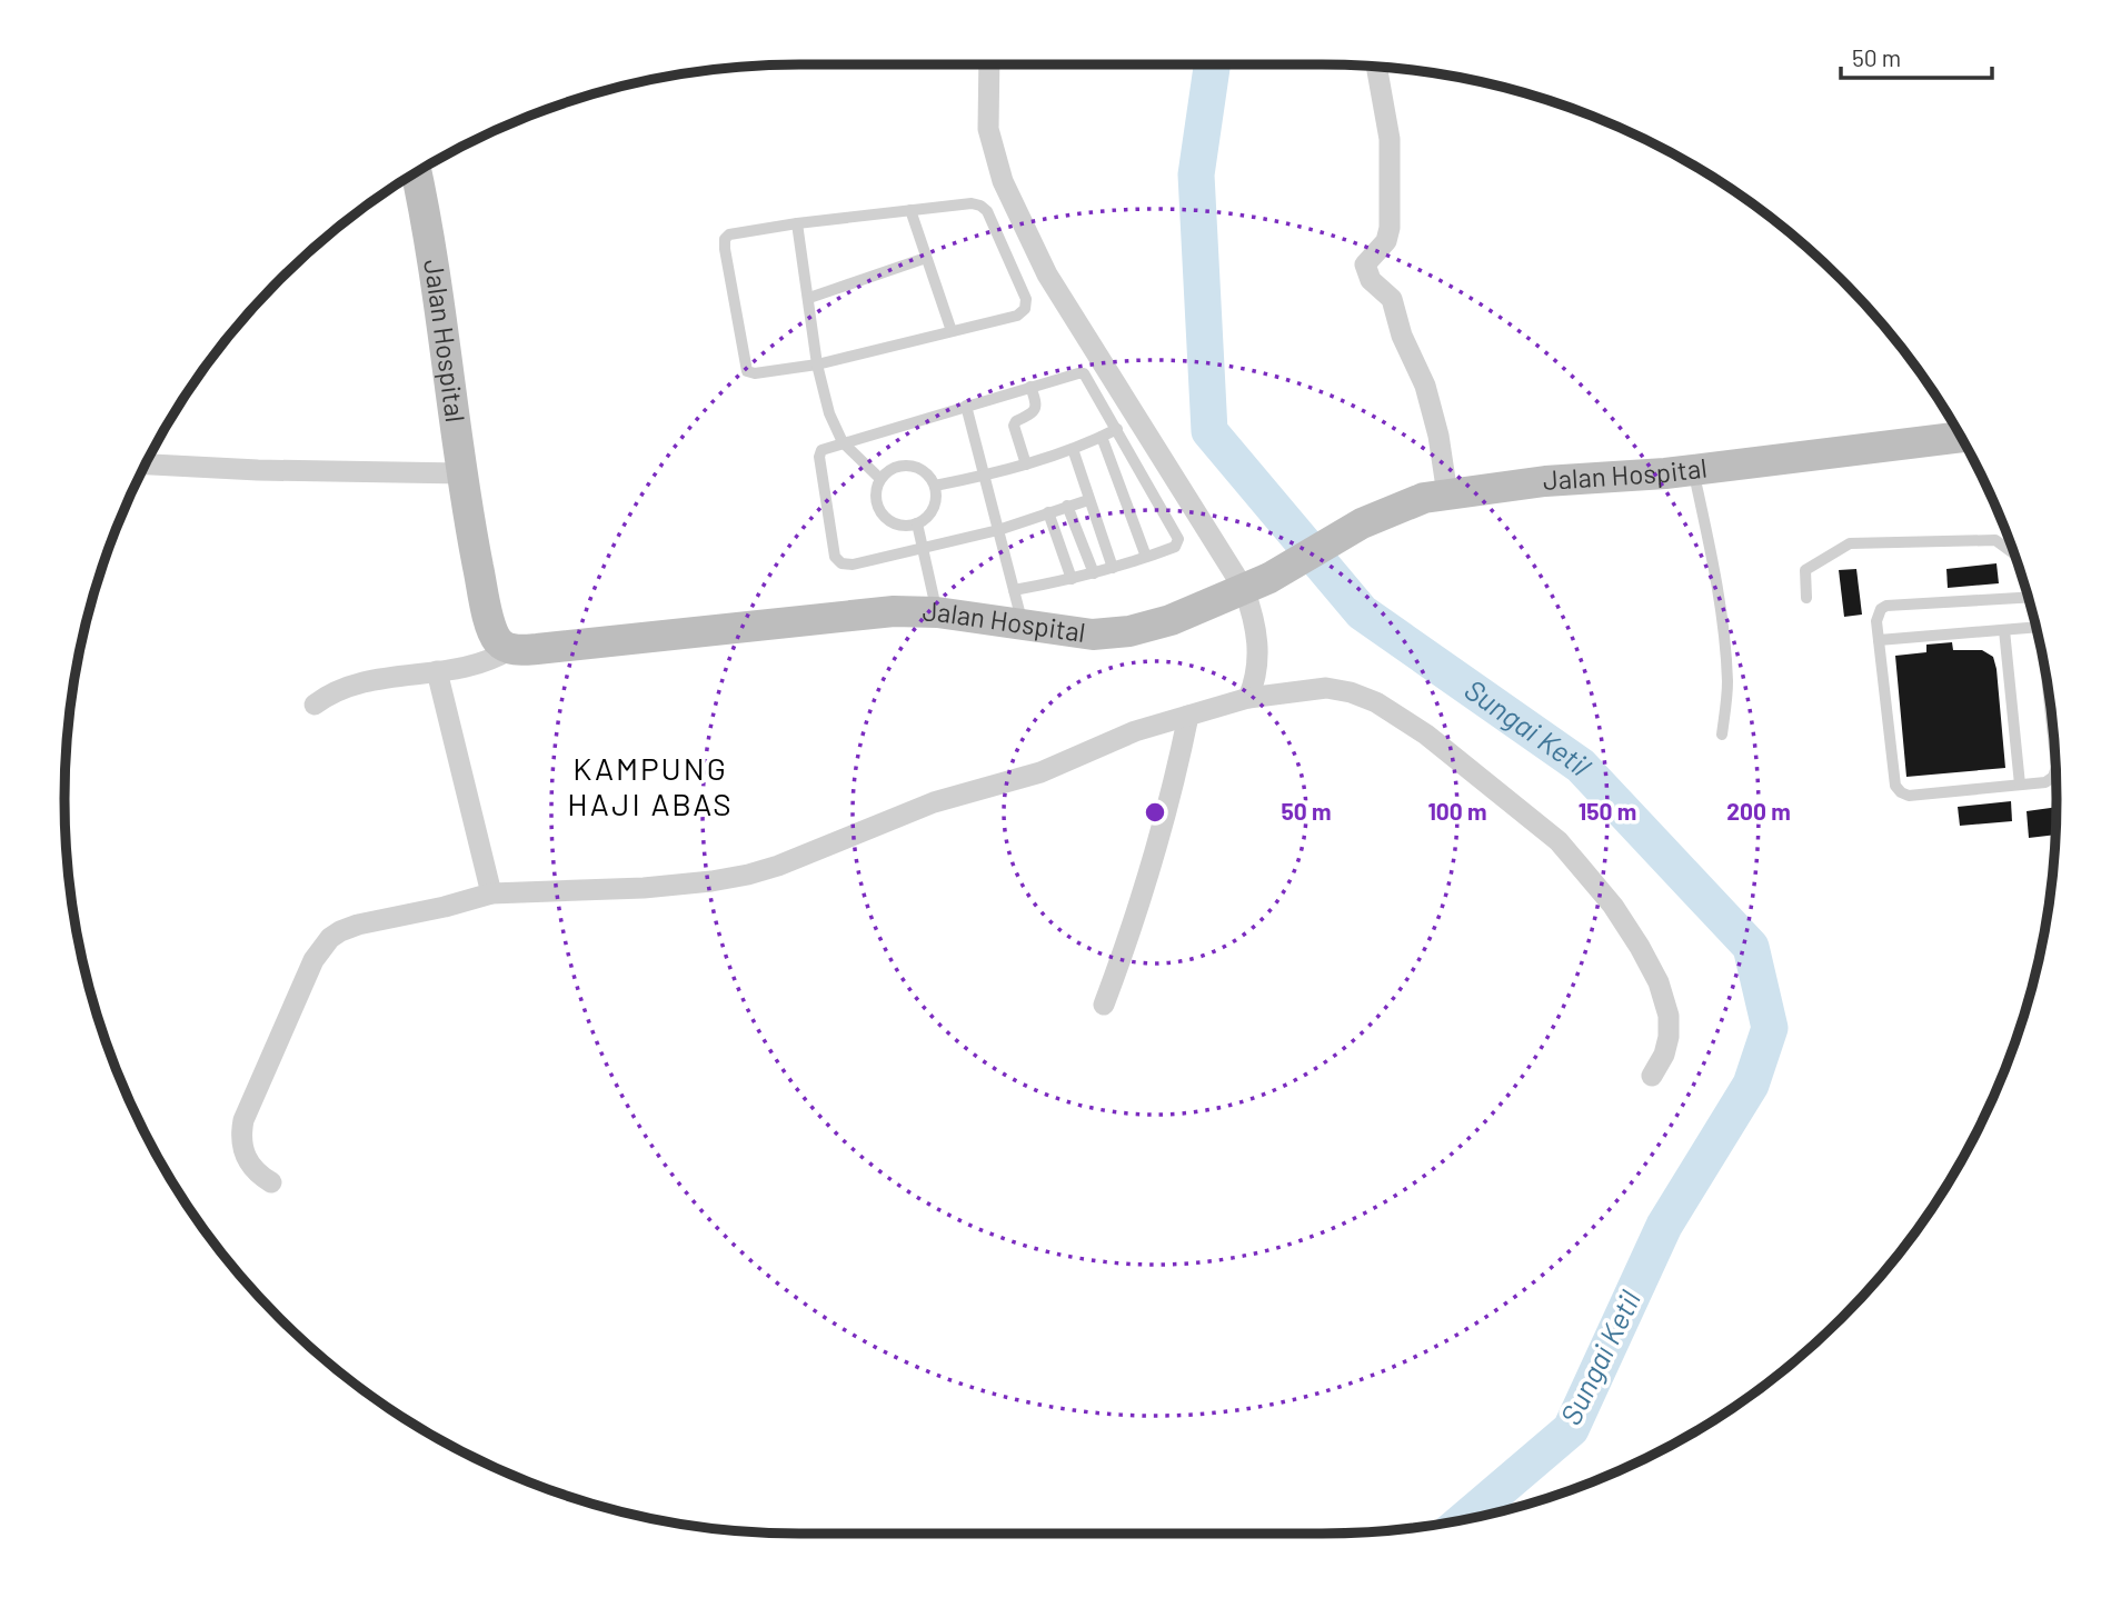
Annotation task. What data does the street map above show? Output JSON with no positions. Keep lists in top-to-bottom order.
{
  "streets": {
    "main road": ["Jalan Hospital"]
  },
  "districts": ["KAMPUNG HAJI ABAS"],
  "water": ["Sungai Ketil"],
  "scale_bar": "50 m",
  "rings": [
    "50 m",
    "100 m",
    "150 m",
    "200 m"
  ]
}
